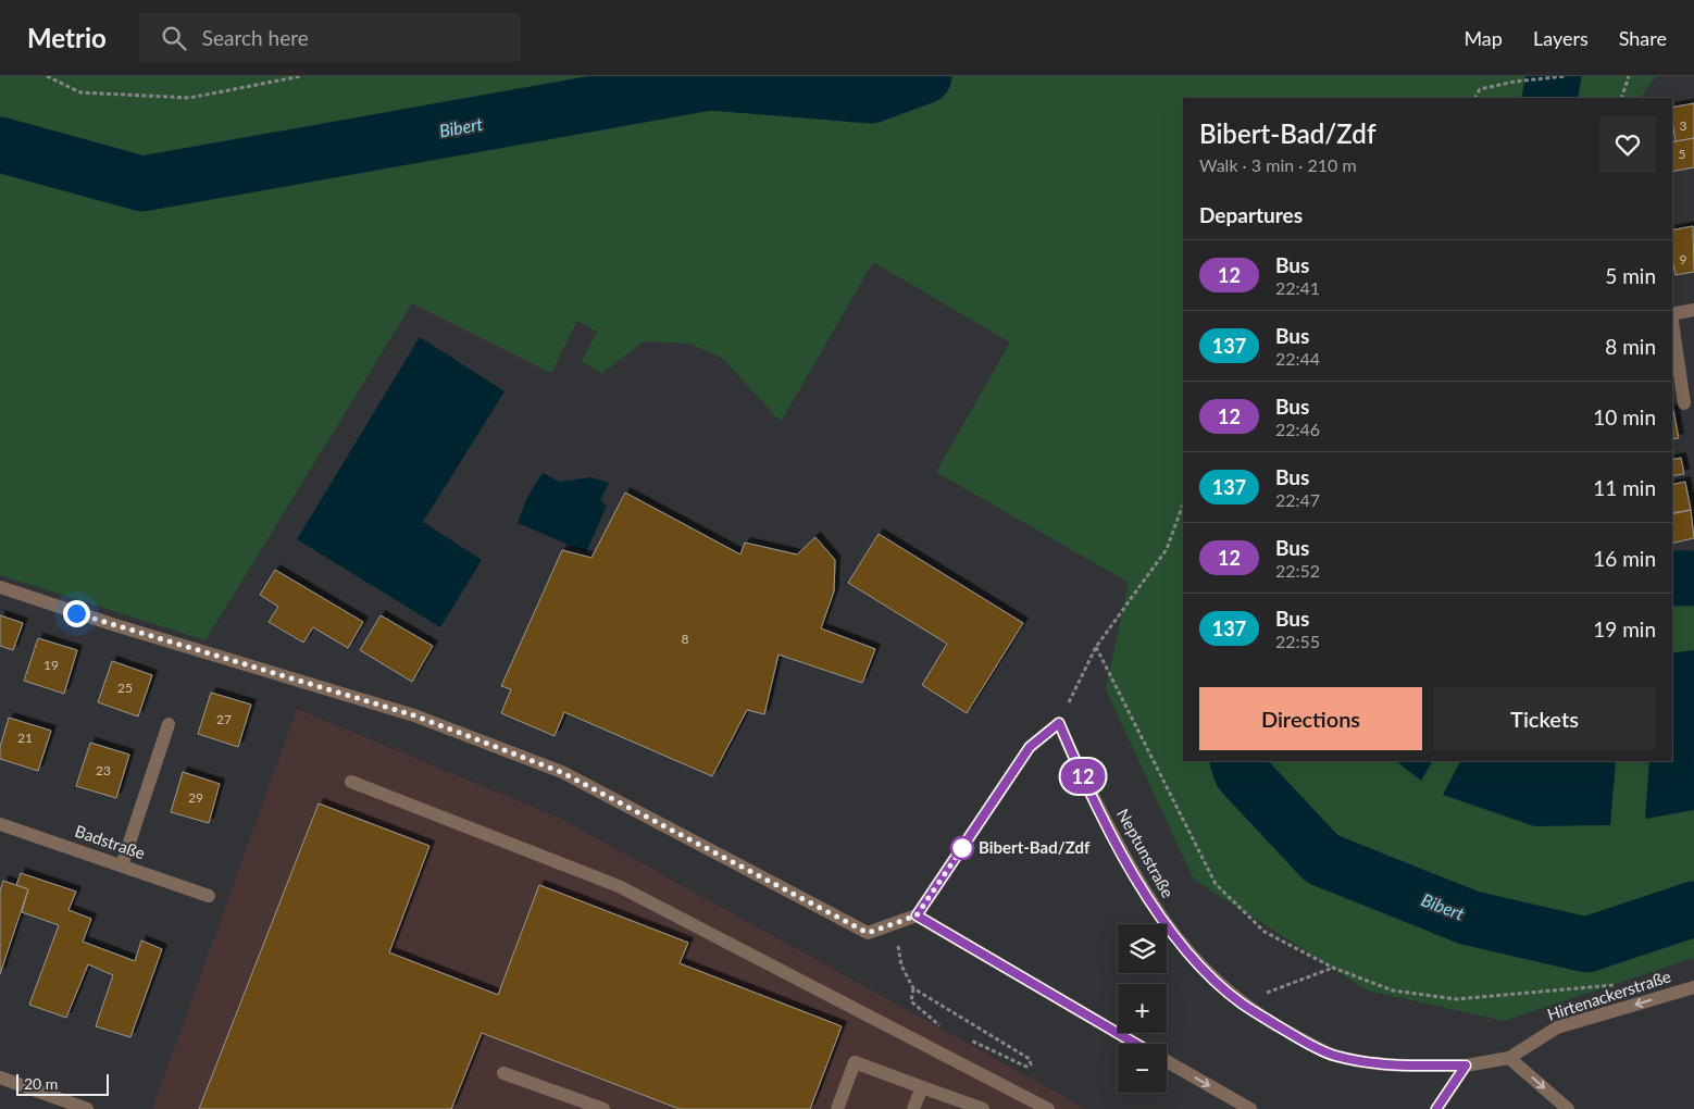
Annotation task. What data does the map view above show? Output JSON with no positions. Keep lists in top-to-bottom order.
{
  "streets": {
    "street": ["Badstraße", "Neptunstraße", "Hirtenackerstraße"]
  },
  "crossings": [
    ["Neptunstraße", "Hirtenackerstraße"]
  ],
  "one_way": ["Hirtenackerstraße"],
  "water": ["Bibert"],
  "places": ["Bibert-Bad/Zdf"],
  "lines": ["bus line 12"],
  "house_numbers": [
    "3",
    "5",
    "9",
    "8",
    "19",
    "25",
    "27",
    "21",
    "23",
    "29"
  ],
  "scale_bar": "20 m",
  "page": {
    "header": "Metrio",
    "search": "Search here",
    "nav": ["Map", "Layers", "Share"],
    "on_map": "12",
    "heading": [
      ["Bibert-Bad/Zdf", "Walk · 3 min · 210 m"],
      "Departures"
    ],
    "list": [
      {
        "mark": "12",
        "name": "Bus",
        "note": "22:41",
        "value": "5 min"
      },
      {
        "mark": "137",
        "name": "Bus",
        "note": "22:44",
        "value": "8 min"
      },
      {
        "mark": "12",
        "name": "Bus",
        "note": "22:46",
        "value": "10 min"
      },
      {
        "mark": "137",
        "name": "Bus",
        "note": "22:47",
        "value": "11 min"
      },
      {
        "mark": "12",
        "name": "Bus",
        "note": "22:52",
        "value": "16 min"
      },
      {
        "mark": "137",
        "name": "Bus",
        "note": "22:55",
        "value": "19 min"
      }
    ],
    "buttons": ["Directions", "Tickets"],
    "map_buttons": ["+", "−"],
    "scale": "20 m"
  }
}
